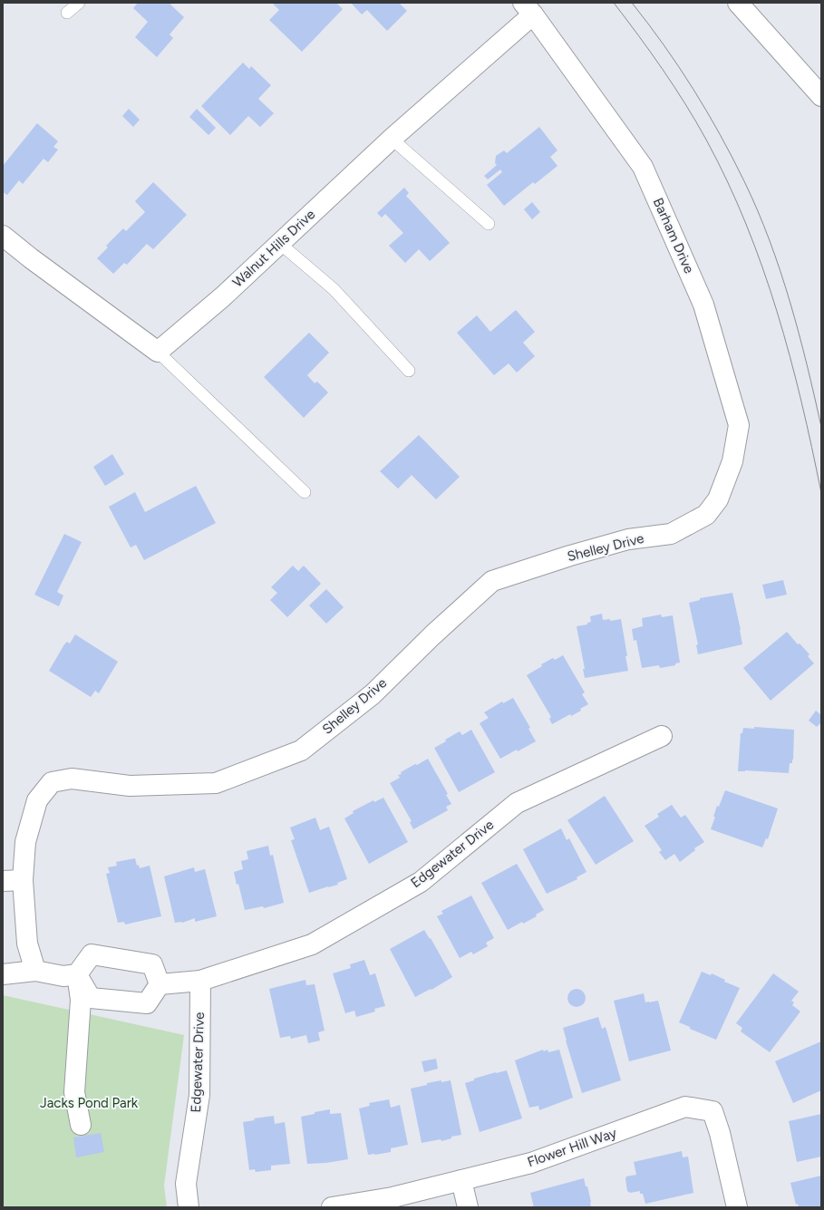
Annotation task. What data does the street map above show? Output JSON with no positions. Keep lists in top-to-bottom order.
{
  "streets": {
    "street": [
      "Barham Drive",
      "Walnut Hills Drive",
      "Shelley Drive",
      "Edgewater Drive",
      "Flower Hill Way"
    ]
  },
  "crossings": [
    ["Barham Drive", "Walnut Hills Drive"],
    ["Barham Drive", "Shelley Drive"]
  ],
  "parks": ["Jacks Pond Park"]
}
